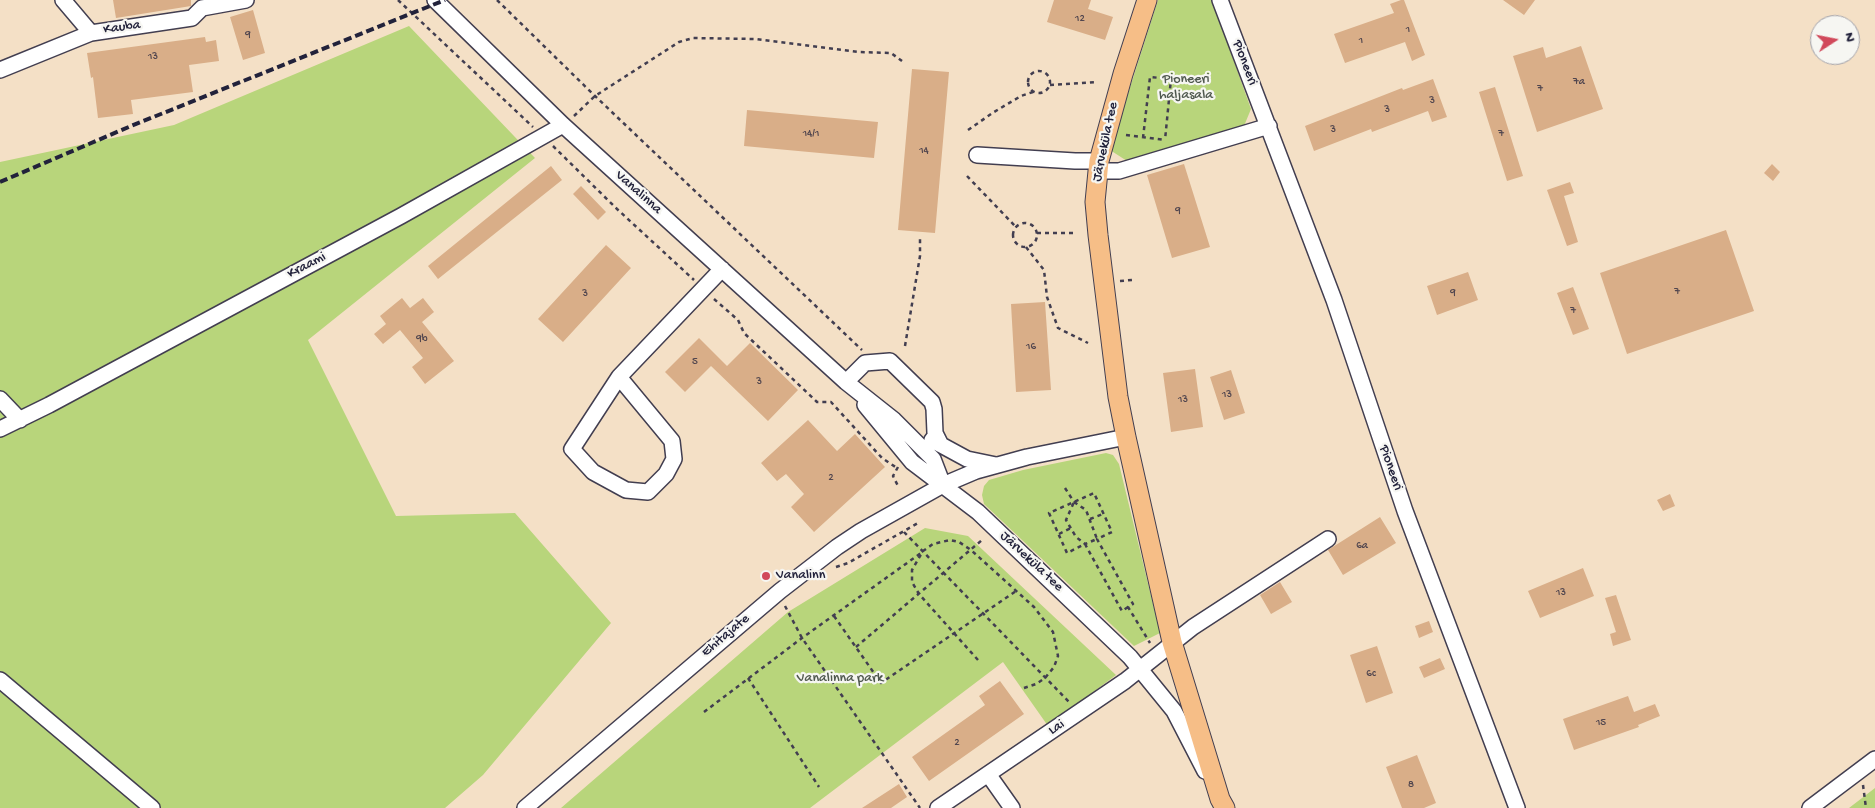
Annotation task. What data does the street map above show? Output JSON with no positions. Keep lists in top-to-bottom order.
{
  "streets": {
    "main road": ["Järveküla tee"],
    "street": [
      "Kauba",
      "Pioneeri",
      "Vanalinna",
      "Kraami",
      "Ehitajate",
      "Lai"
    ]
  },
  "crossings": [
    ["Järveküla tee", "Vanalinna"],
    ["Järveküla tee", "Ehitajate"],
    ["Järveküla tee", "Lai"],
    ["Vanalinna", "Kraami"],
    ["Vanalinna", "Ehitajate"]
  ],
  "parks": ["Pioneeri haljasala", "Vanalinna park"],
  "places": ["Vanalinn"],
  "house_numbers": [
    "12",
    "1",
    "9",
    "1",
    "13",
    "7a",
    "7",
    "3",
    "3",
    "3",
    "14/1",
    "7",
    "14",
    "9",
    "7",
    "9",
    "3",
    "7",
    "9b",
    "16",
    "5",
    "3",
    "13",
    "13",
    "2",
    "6a",
    "13",
    "6c",
    "15",
    "2",
    "8"
  ],
  "north": "right"
}
